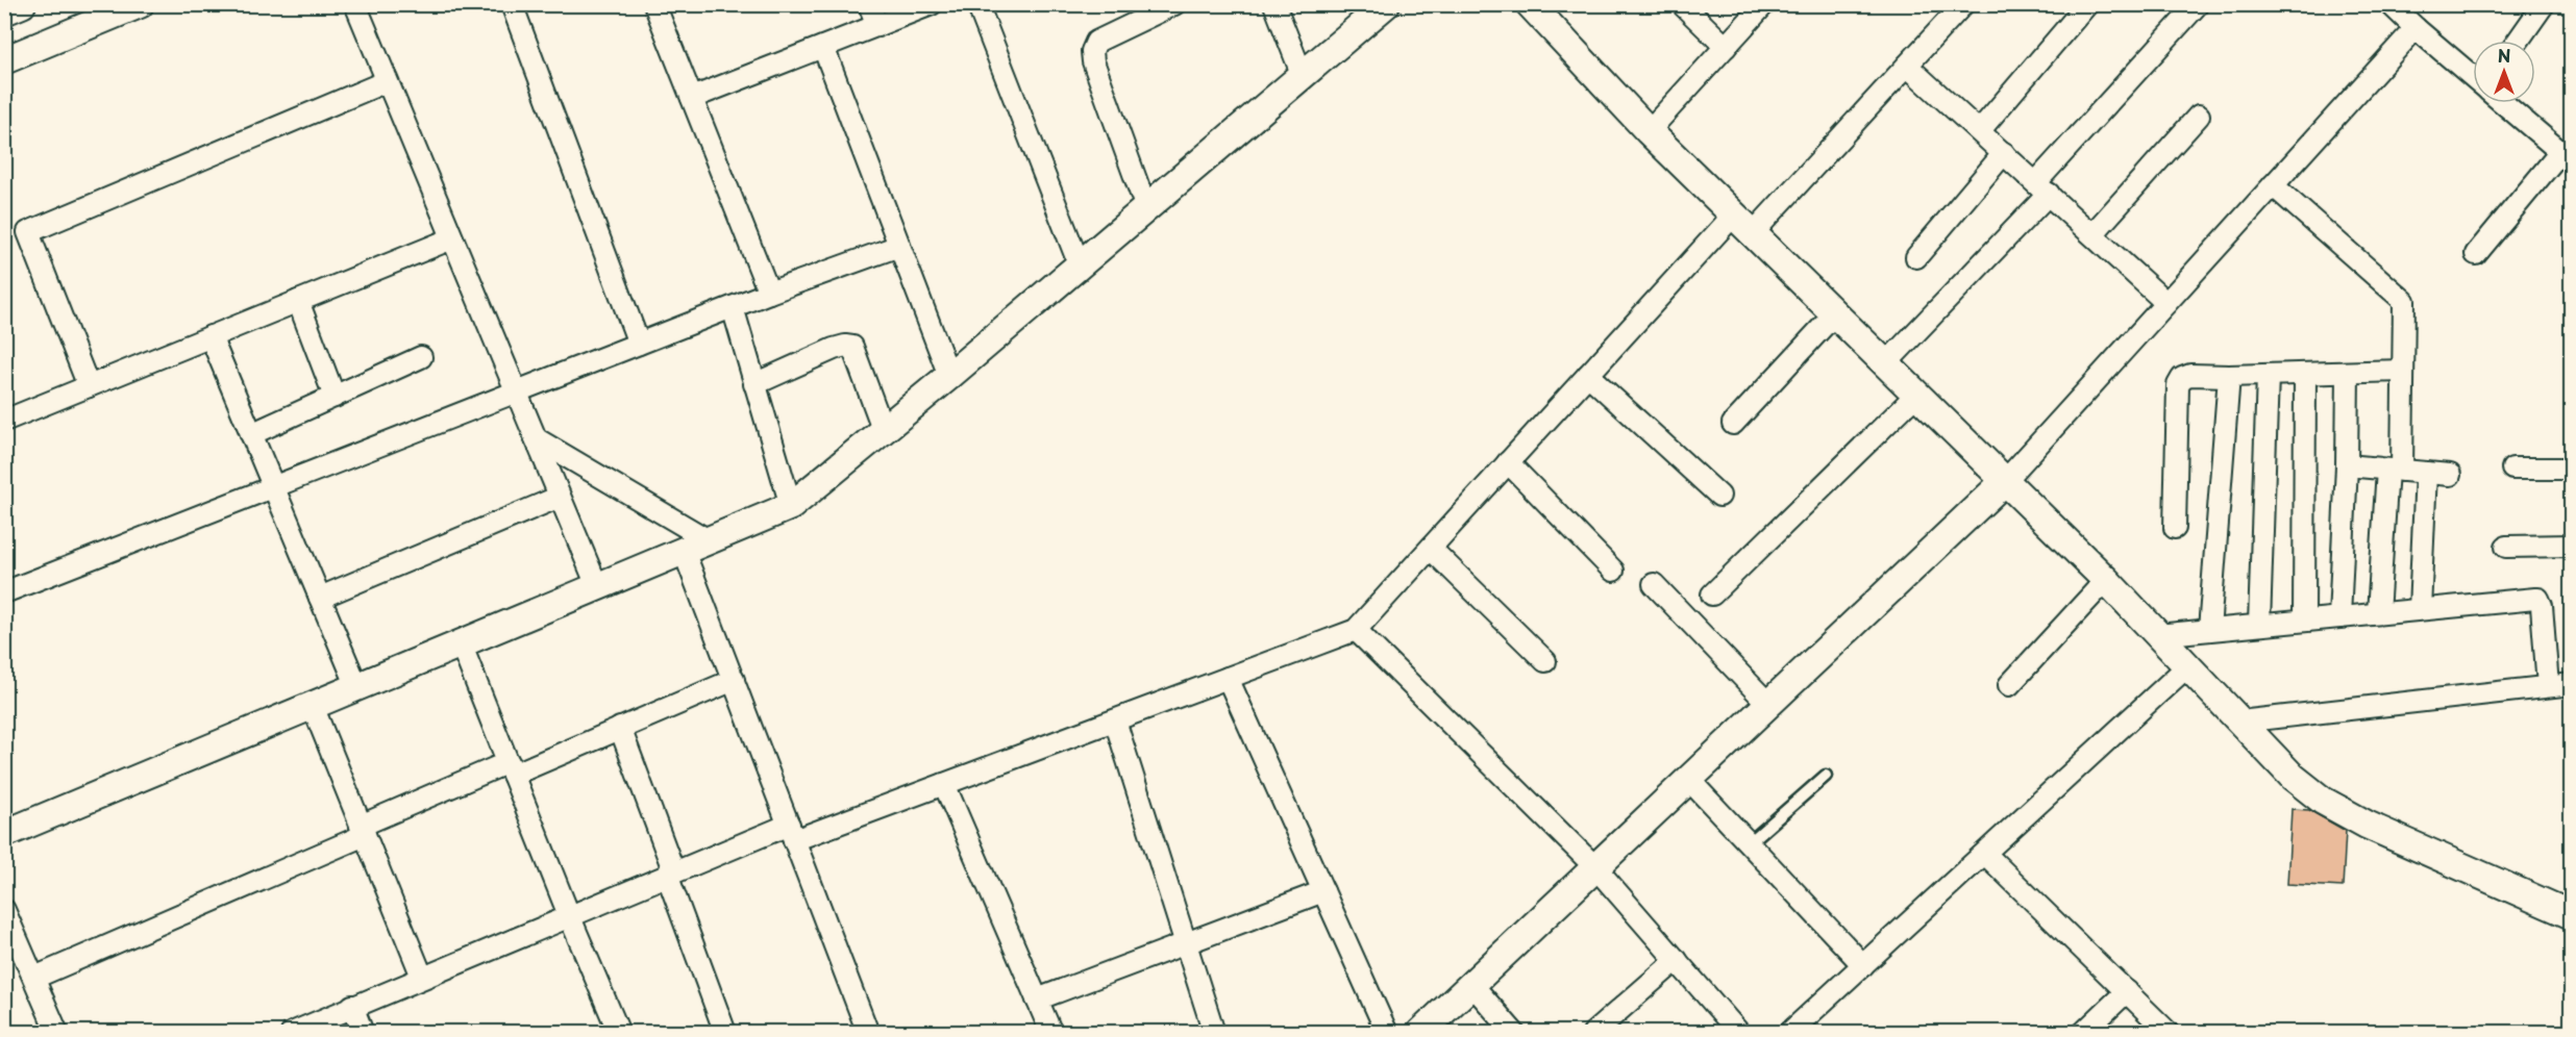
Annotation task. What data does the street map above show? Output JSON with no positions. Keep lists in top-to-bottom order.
{
  "north": "top"
}
